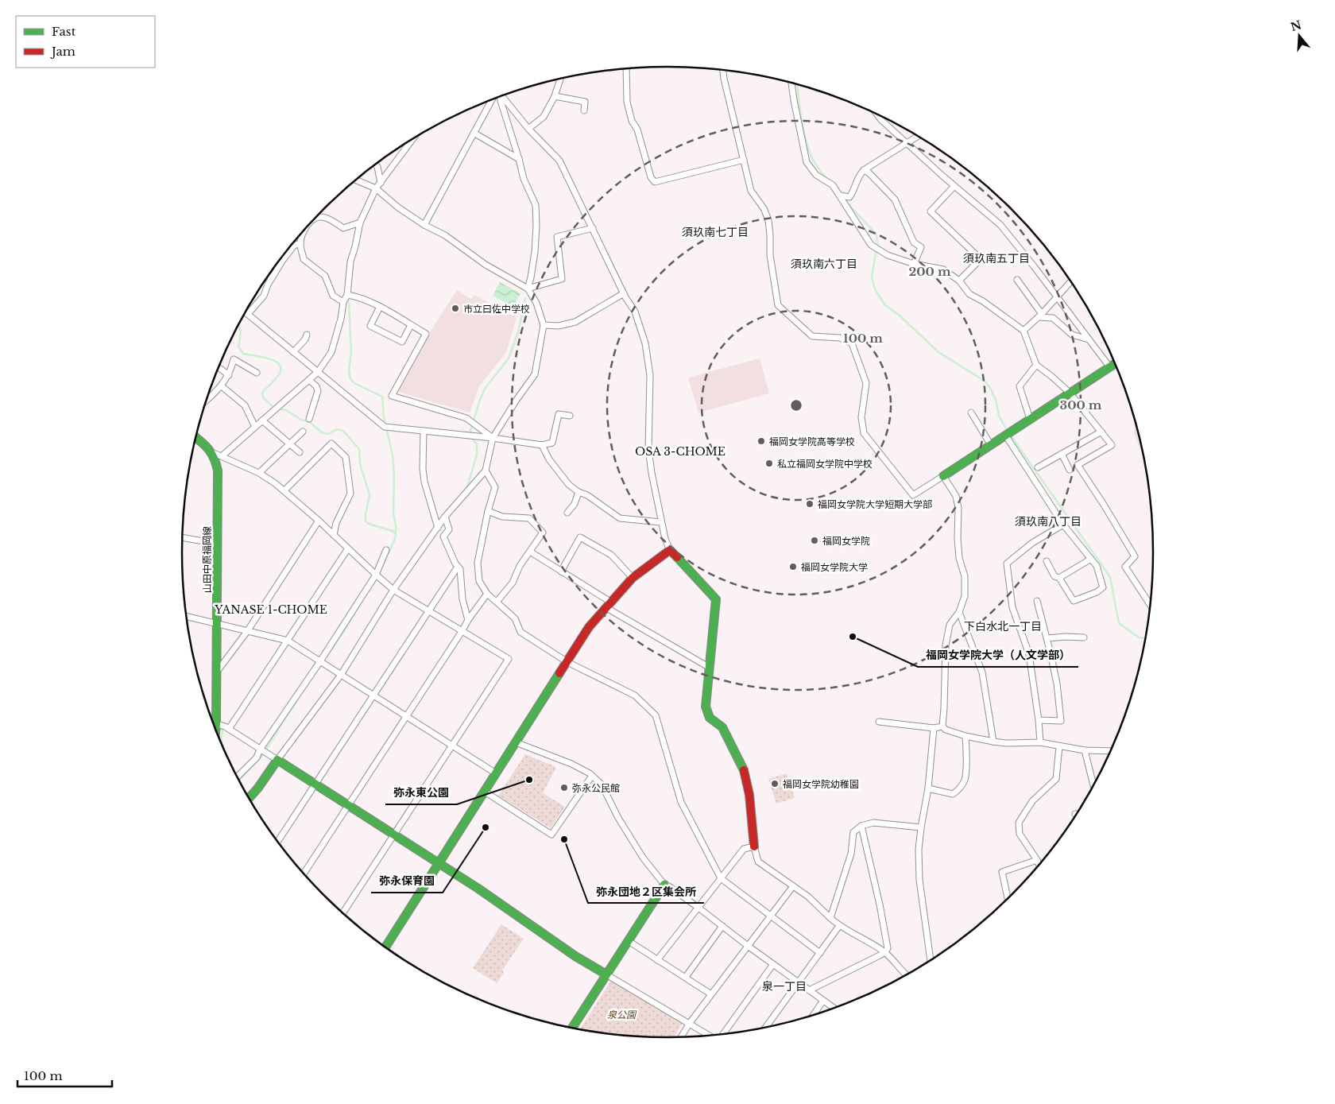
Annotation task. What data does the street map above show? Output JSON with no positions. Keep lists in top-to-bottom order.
{
  "streets": {
    "street": ["山田中原福岡線"]
  },
  "districts": [
    "須玖南七丁目",
    "須玖南五丁目",
    "須玖南六丁目",
    "OSA 3-CHOME",
    "須玖南八丁目",
    "YANASE 1-CHOME",
    "下白水北一丁目",
    "泉一丁目"
  ],
  "parks": ["泉公園"],
  "places": [
    "市立曰佐中学校",
    "福岡女学院高等学校",
    "私立福岡女学院中学校",
    "福岡女学院大学短期大学部",
    "福岡女学院",
    "福岡女学院大学",
    "福岡女学院大学（人文学部）",
    "弥永東公園",
    "福岡女学院幼稚園",
    "弥永公民館",
    "弥永保育園",
    "弥永団地２区集会所"
  ],
  "legend": ["Fast", "Jam"],
  "scale_bar": "100 m",
  "north": "top",
  "rings": ["200 m", "100 m", "300 m"]
}
